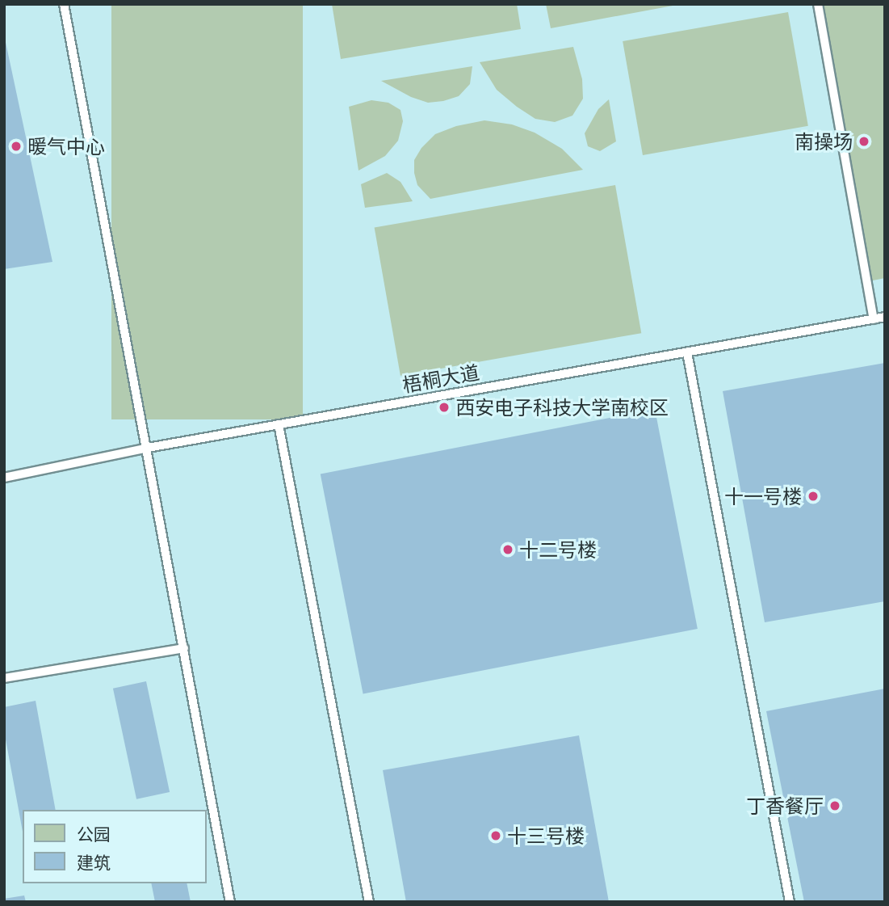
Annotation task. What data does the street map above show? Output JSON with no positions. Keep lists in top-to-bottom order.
{
  "streets": {
    "lane": ["梧桐大道"]
  },
  "places": [
    "南操场",
    "暖气中心",
    "西安电子科技大学南校区",
    "十一号楼",
    "十二号楼",
    "丁香餐厅",
    "十三号楼"
  ],
  "legend": ["公园", "建筑"]
}
